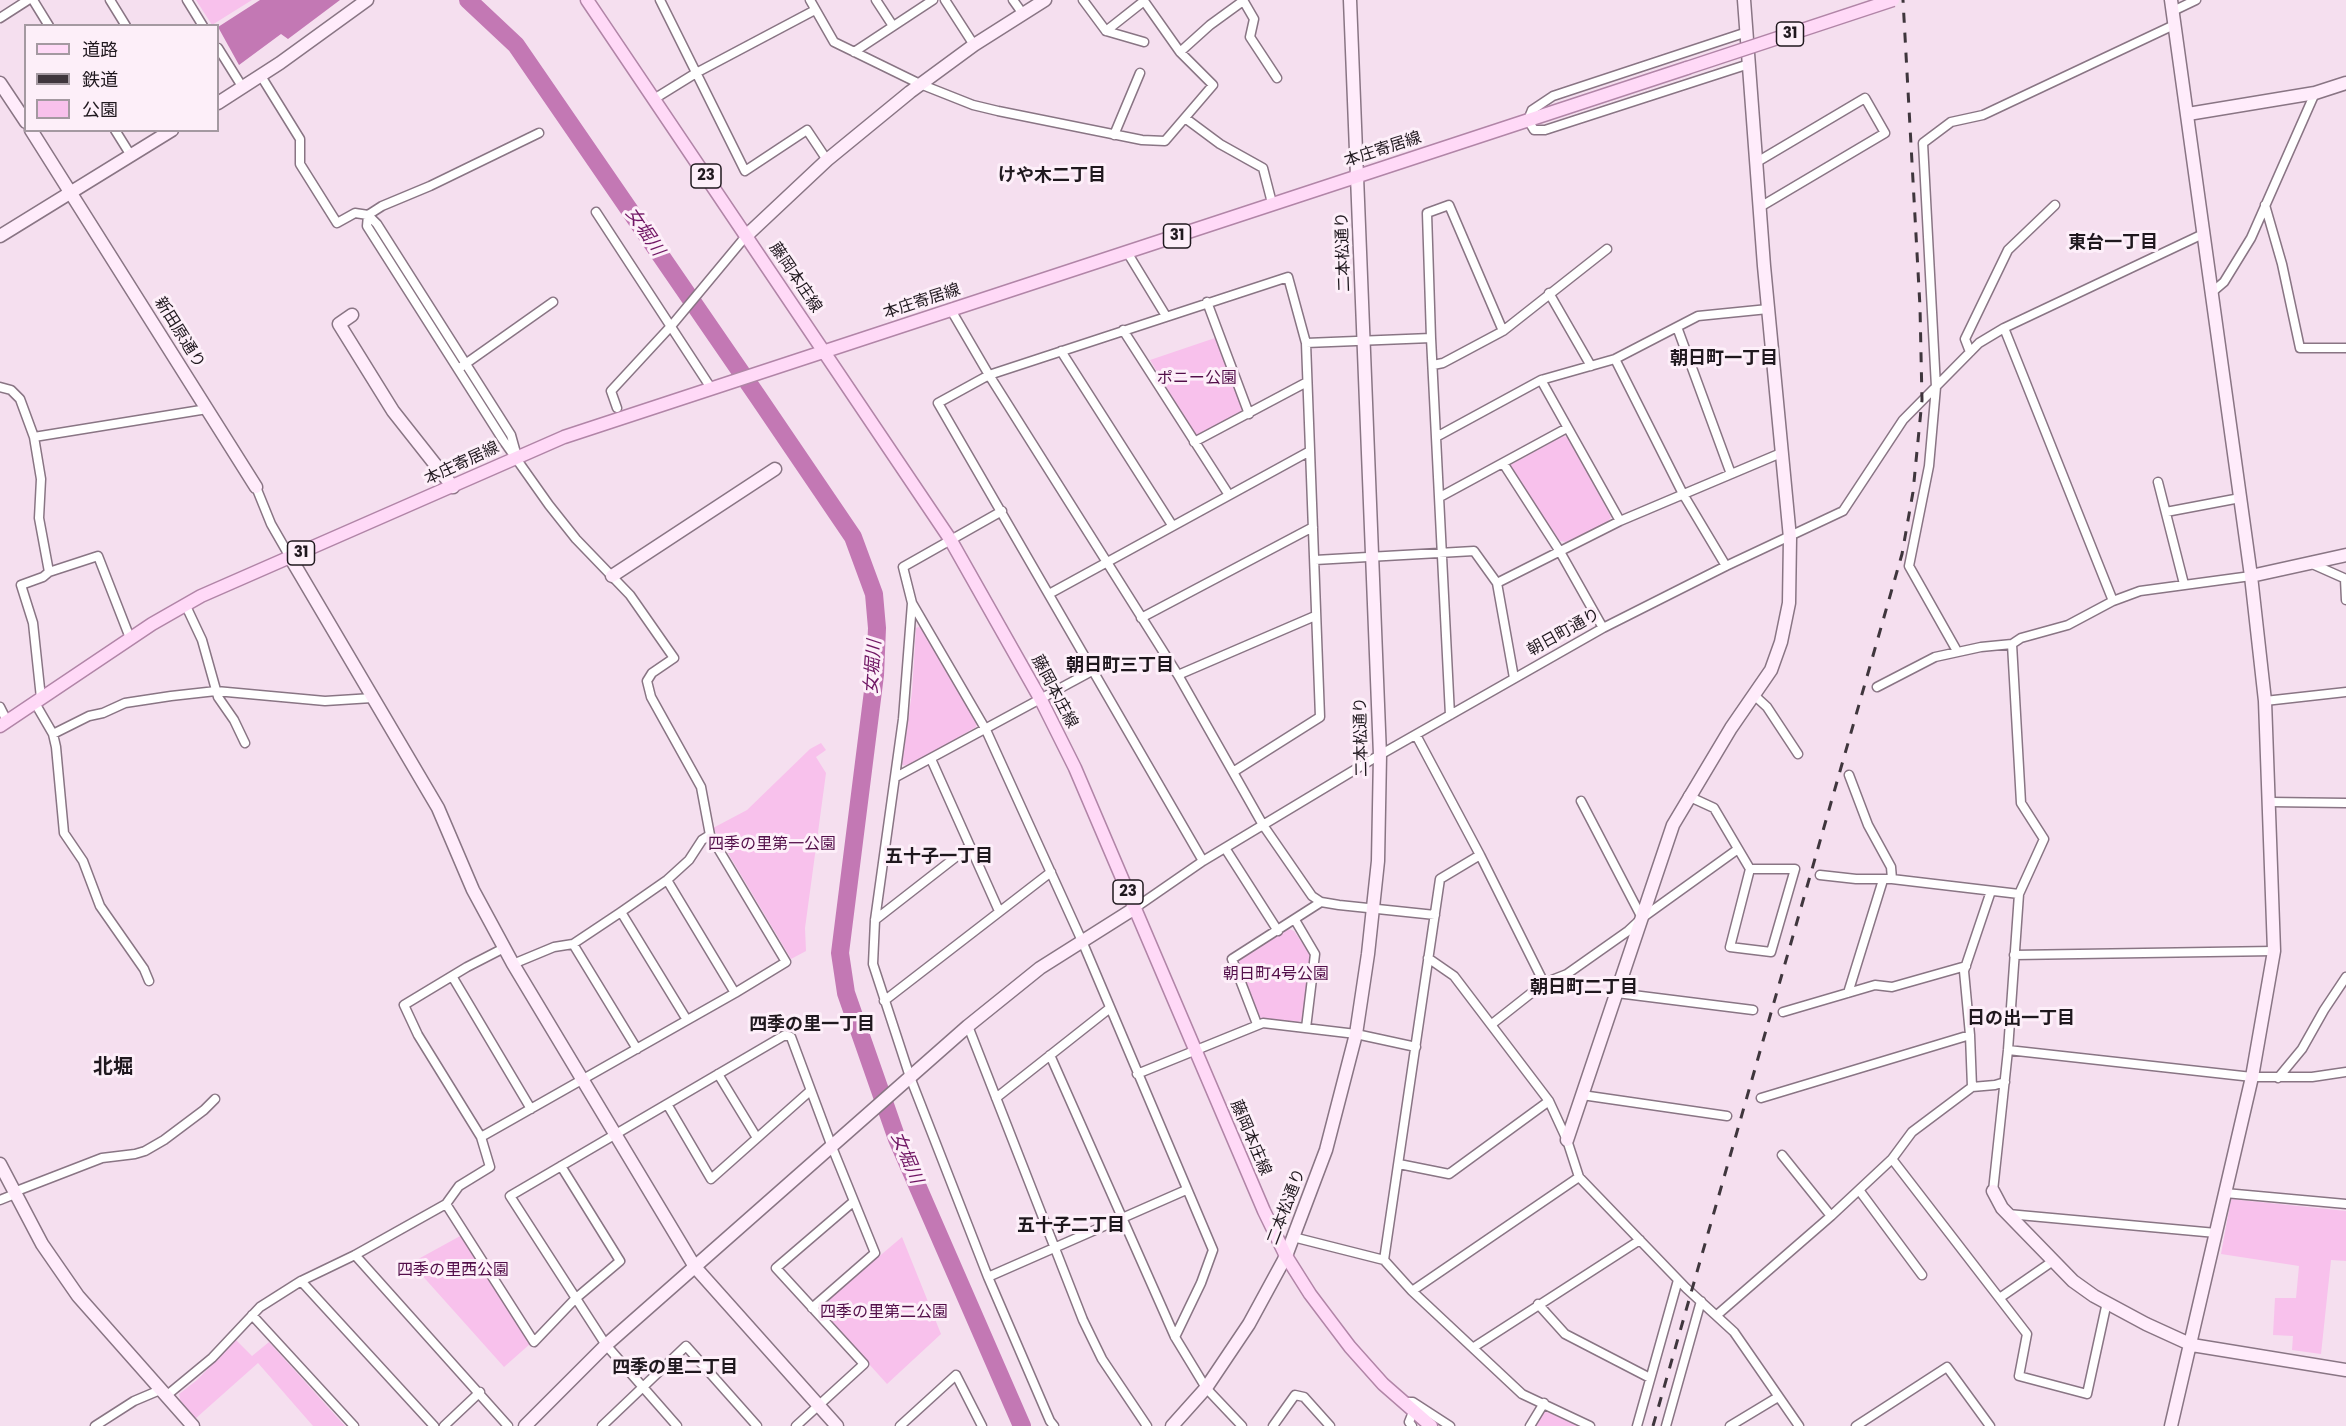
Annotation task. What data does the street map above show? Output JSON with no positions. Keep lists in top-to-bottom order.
{
  "streets": {
    "main road": [
      "31",
      "本庄寄居線",
      "23",
      "藤岡本庄線"
    ],
    "street": ["二本松通り", "新田原通り", "朝日町通り"]
  },
  "crossings": [
    ["本庄寄居線", "二本松通り"],
    ["本庄寄居線", "藤岡本庄線"],
    ["本庄寄居線", "新田原通り"],
    ["二本松通り", "藤岡本庄線"],
    ["二本松通り", "朝日町通り"],
    ["藤岡本庄線", "朝日町通り"]
  ],
  "districts": [
    "けや木二丁目",
    "東台一丁目",
    "朝日町一丁目",
    "朝日町三丁目",
    "五十子一丁目",
    "朝日町二丁目",
    "日の出一丁目",
    "四季の里一丁目",
    "北堀",
    "五十子二丁目",
    "四季の里二丁目"
  ],
  "water": ["女堀川"],
  "parks": [
    "ポニー公園",
    "四季の里第一公園",
    "朝日町4号公園",
    "四季の里西公園",
    "四季の里第二公園"
  ],
  "legend": ["道路", "鉄道", "公園"]
}
